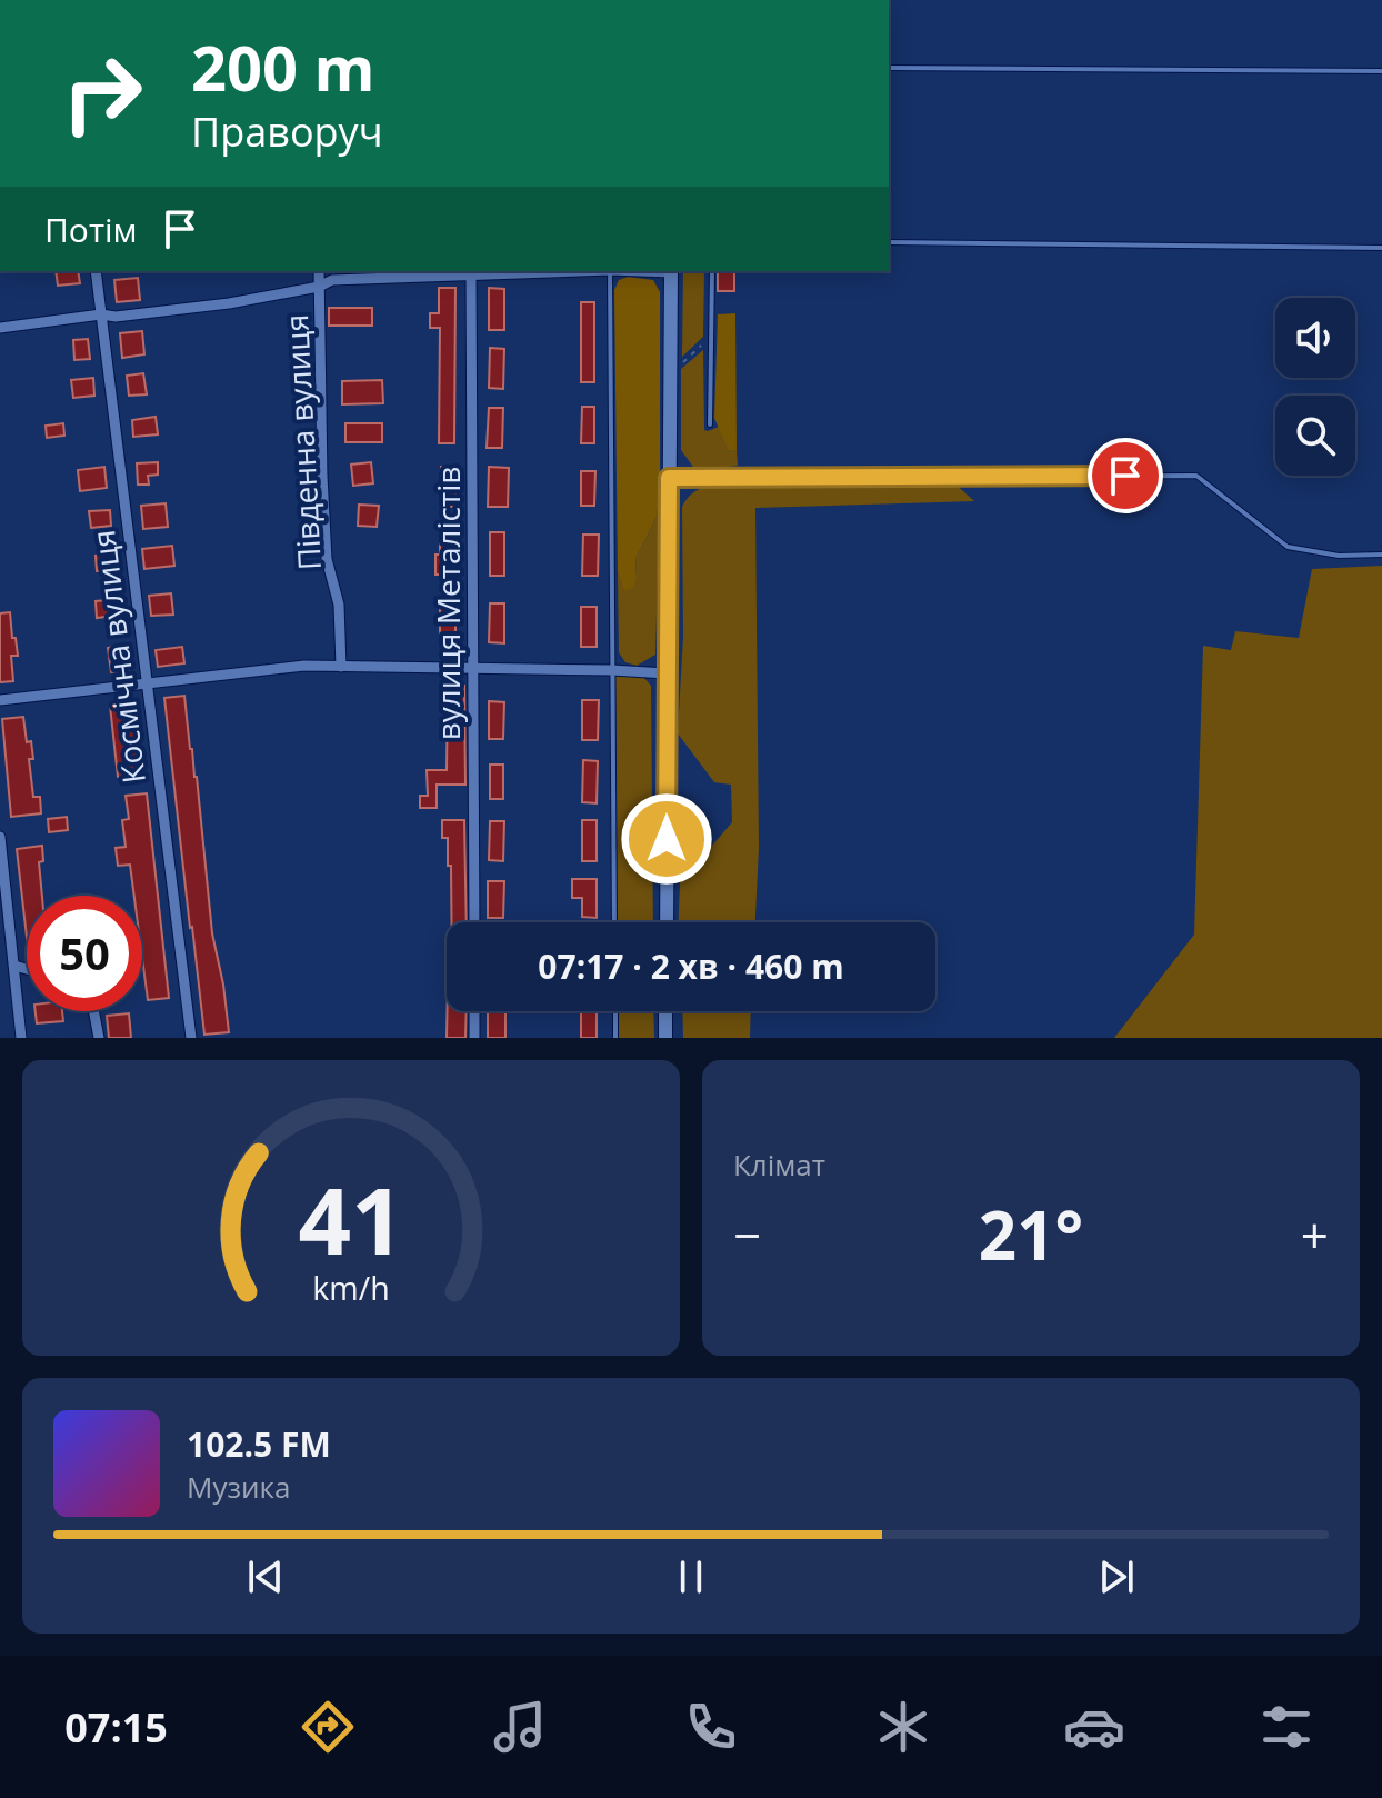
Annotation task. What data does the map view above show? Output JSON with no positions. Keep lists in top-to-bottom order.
{
  "streets": {
    "street": ["Південна вулиця", "вулиця Металістів", "Космічна вулиця"]
  },
  "page": {
    "turn": ["200 m", "Праворуч"],
    "then": "Потім",
    "limit": "50",
    "trip": "07:17 · 2 хв · 460 m",
    "tile": "Клімат",
    "heat": ["−", "21°", "+"],
    "song": ["102.5 FM", "Музика"],
    "tabs": "07:15",
    "gauge": ["41", "km/h"]
  }
}
